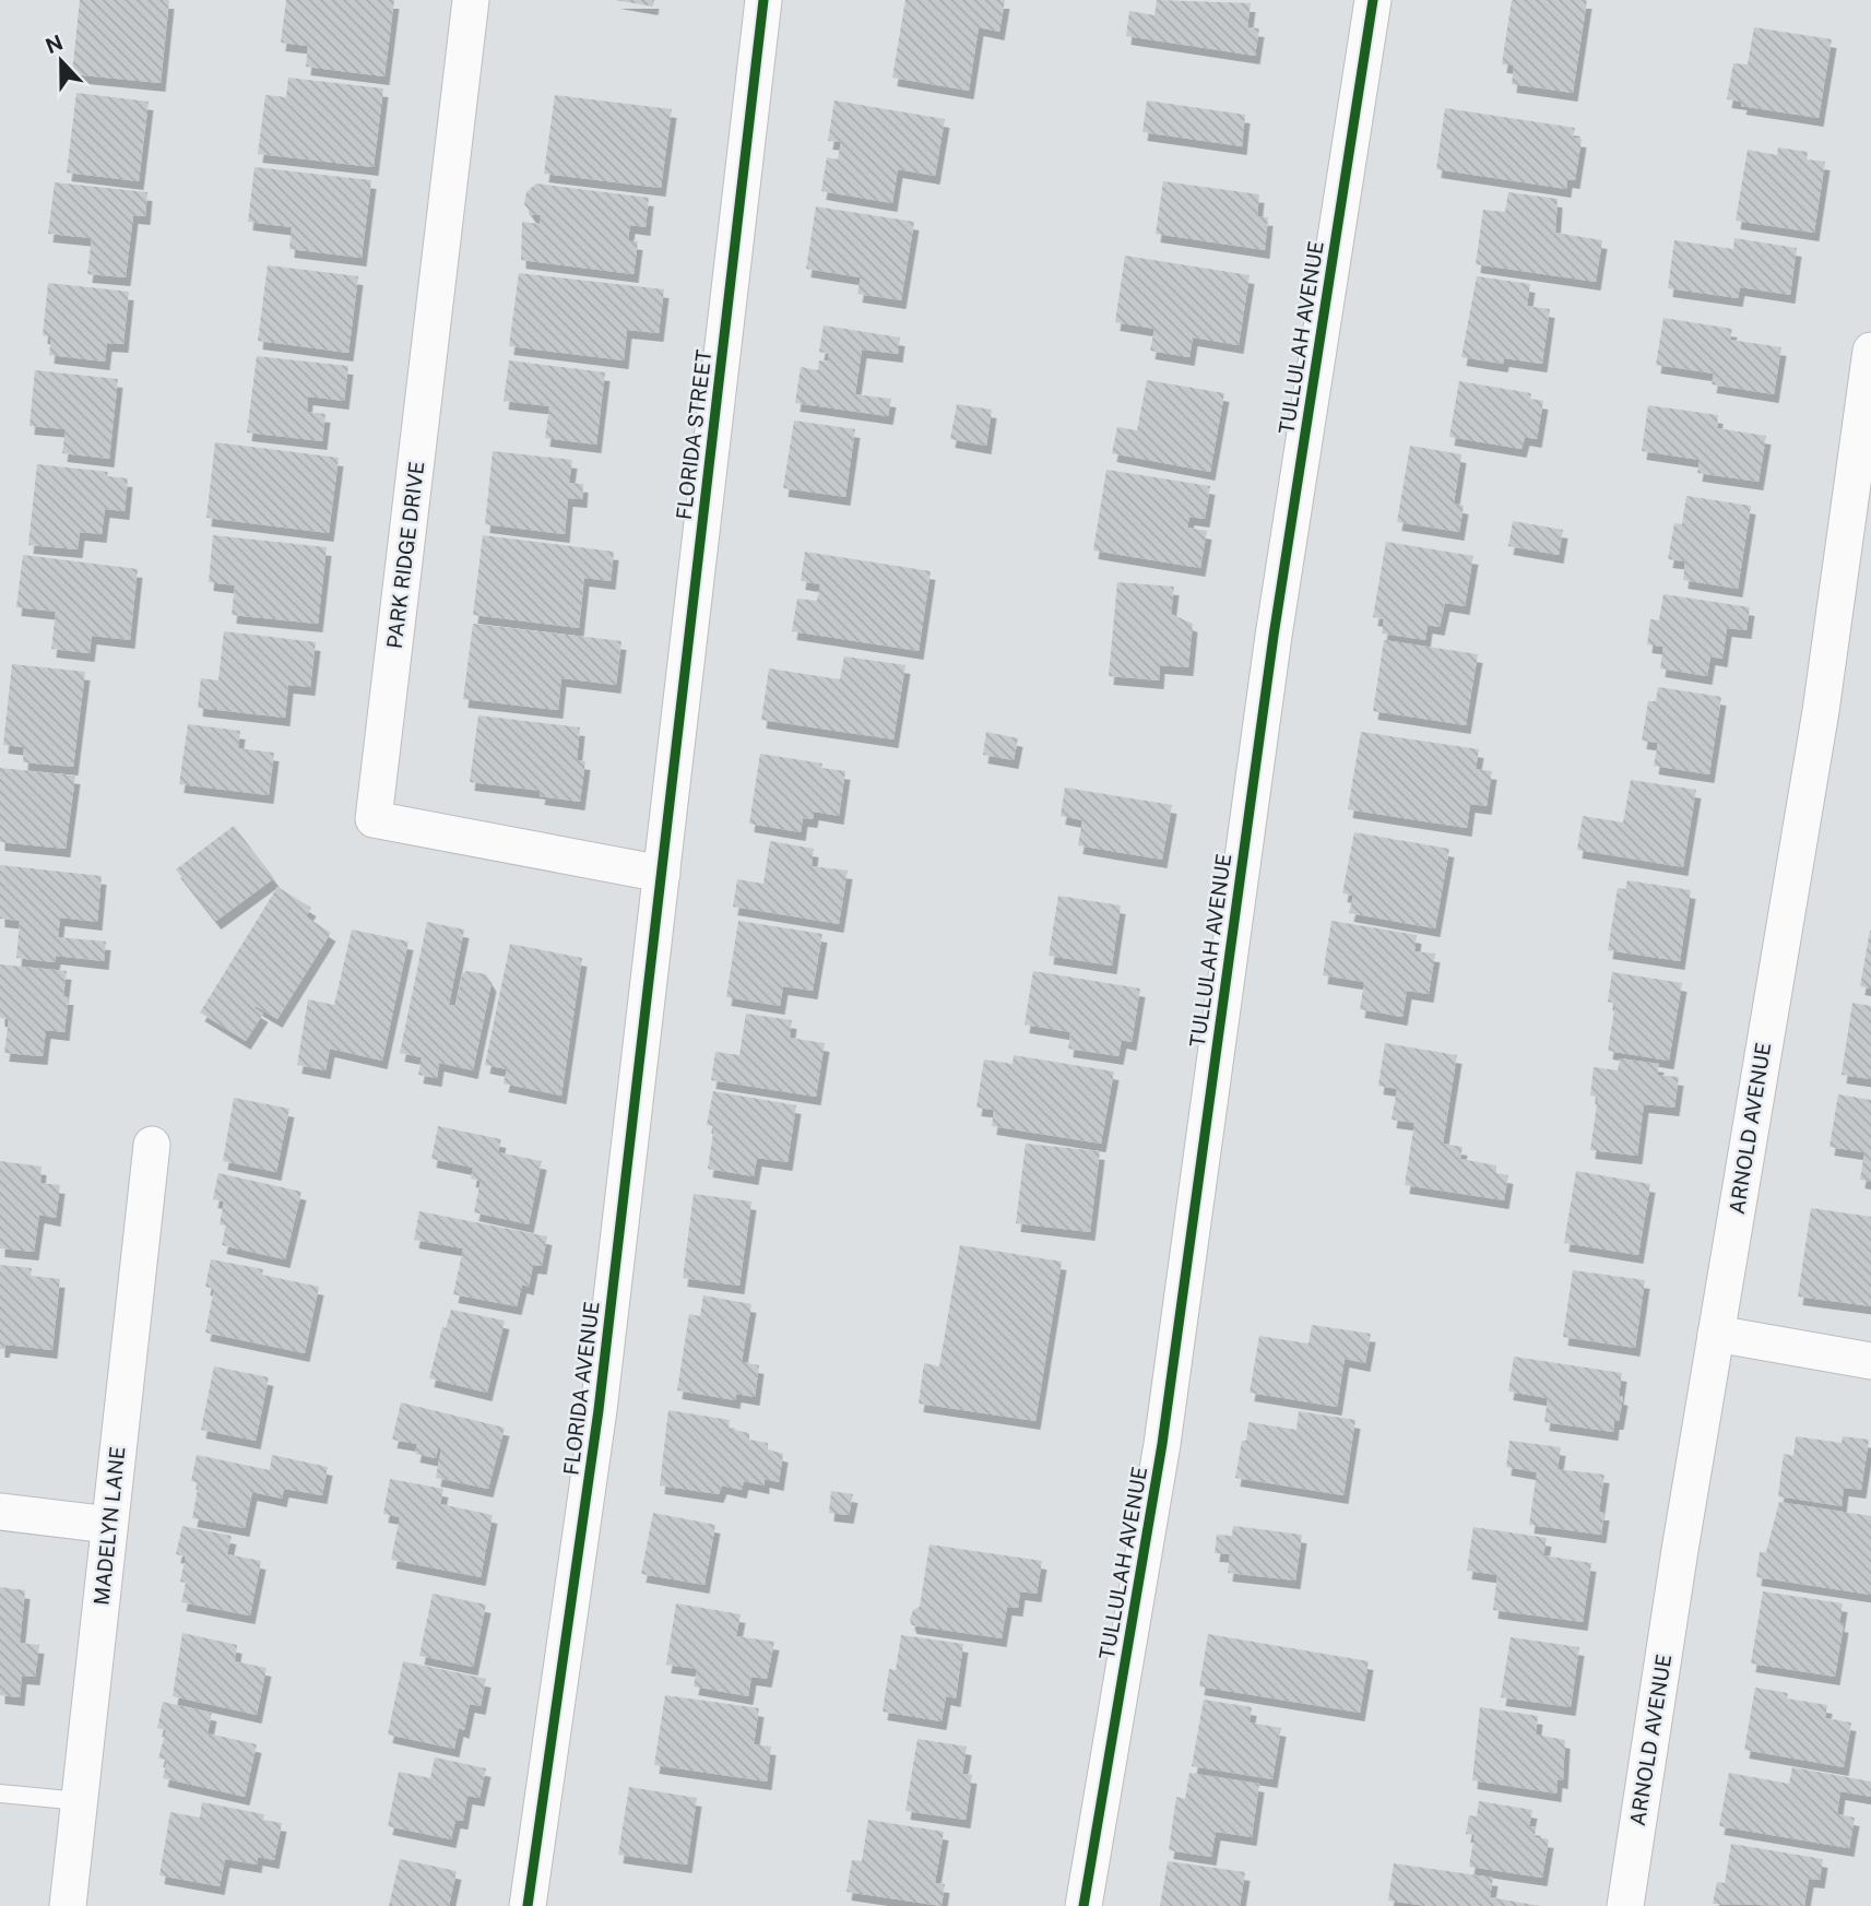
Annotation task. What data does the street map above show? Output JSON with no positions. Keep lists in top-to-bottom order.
{
  "streets": {
    "street": [
      "TULLULAH AVENUE",
      "FLORIDA STREET",
      "PARK RIDGE DRIVE",
      "ARNOLD AVENUE",
      "FLORIDA AVENUE",
      "MADELYN LANE"
    ]
  },
  "crossings": [
    ["FLORIDA STREET", "PARK RIDGE DRIVE"],
    ["FLORIDA STREET", "FLORIDA AVENUE"],
    ["PARK RIDGE DRIVE", "FLORIDA AVENUE"]
  ],
  "north": "top"
}
